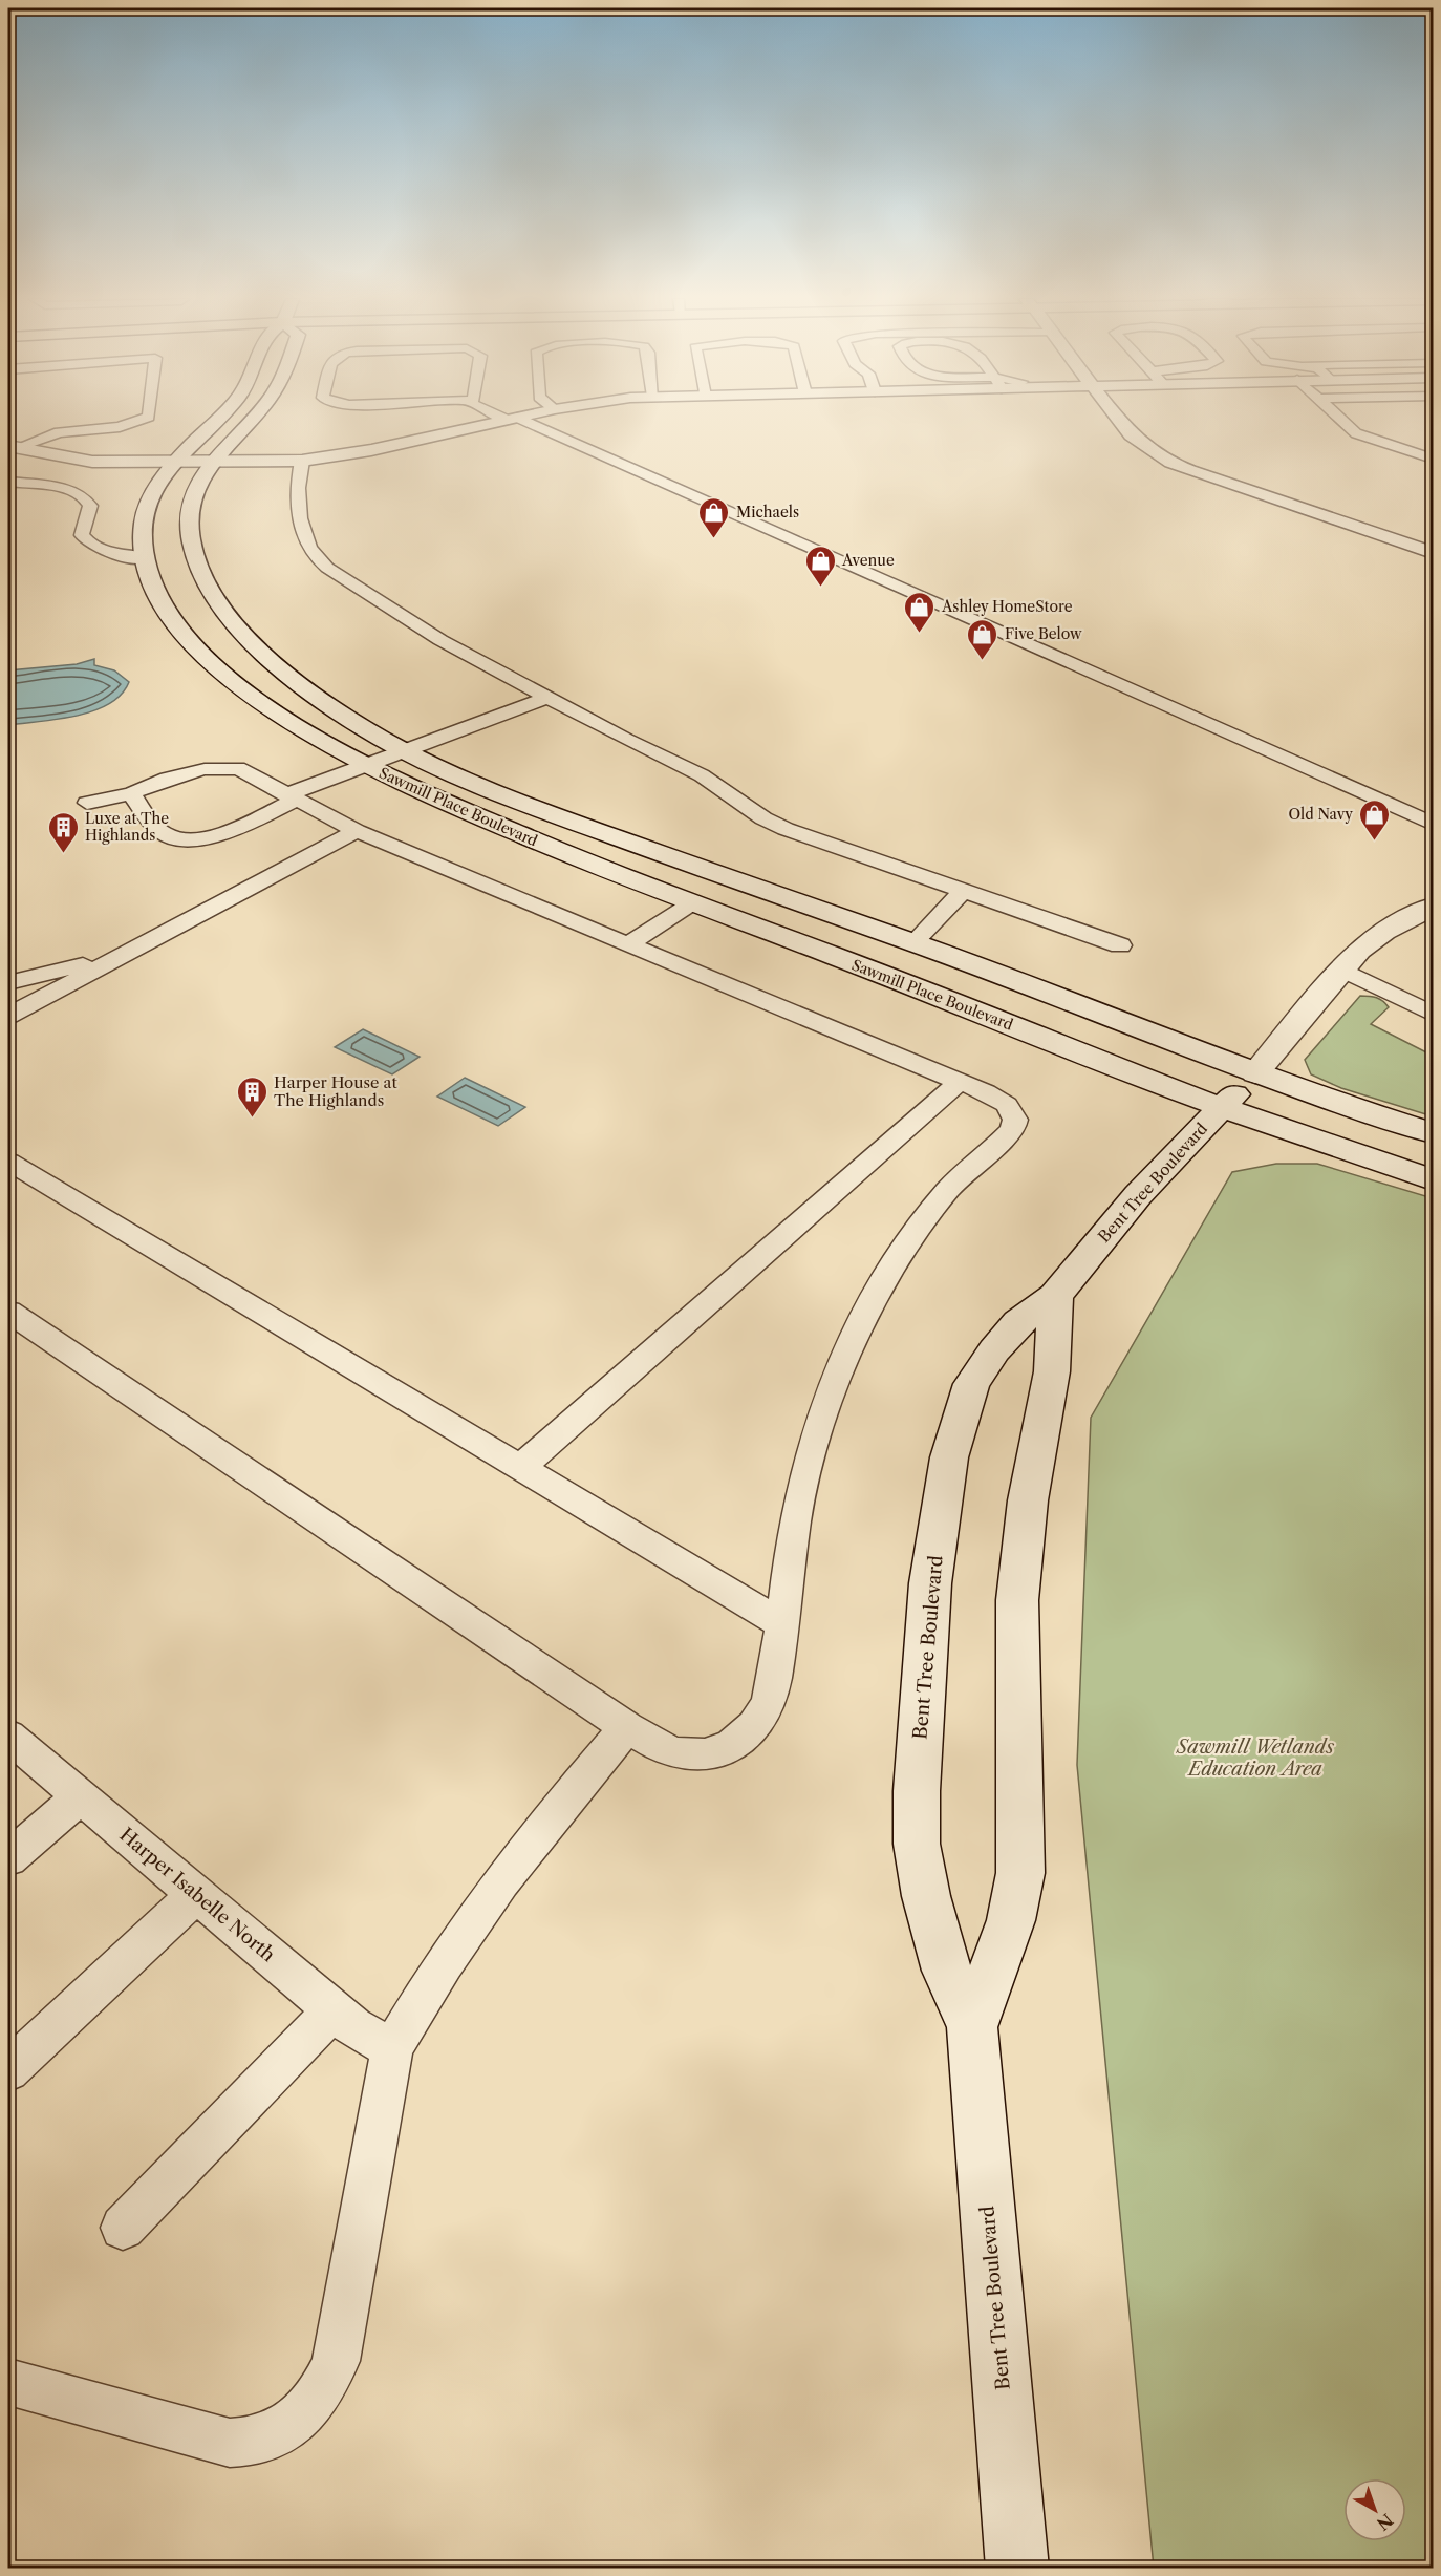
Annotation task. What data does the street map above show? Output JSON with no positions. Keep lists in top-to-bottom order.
{
  "streets": {
    "street": ["Sawmill Place Boulevard", "Bent Tree Boulevard"],
    "lane": ["Harper Isabelle North"]
  },
  "crossings": [
    ["Sawmill Place Boulevard", "Bent Tree Boulevard"]
  ],
  "parks": ["Sawmill Wetlands Education Area"],
  "places": {
    "shop": [
      "Michaels",
      "Avenue",
      "Ashley HomeStore",
      "Five Below",
      "Old Navy"
    ],
    "building": ["Luxe at The Highlands", "Harper House at The Highlands"]
  },
  "north": "bottom right"
}
